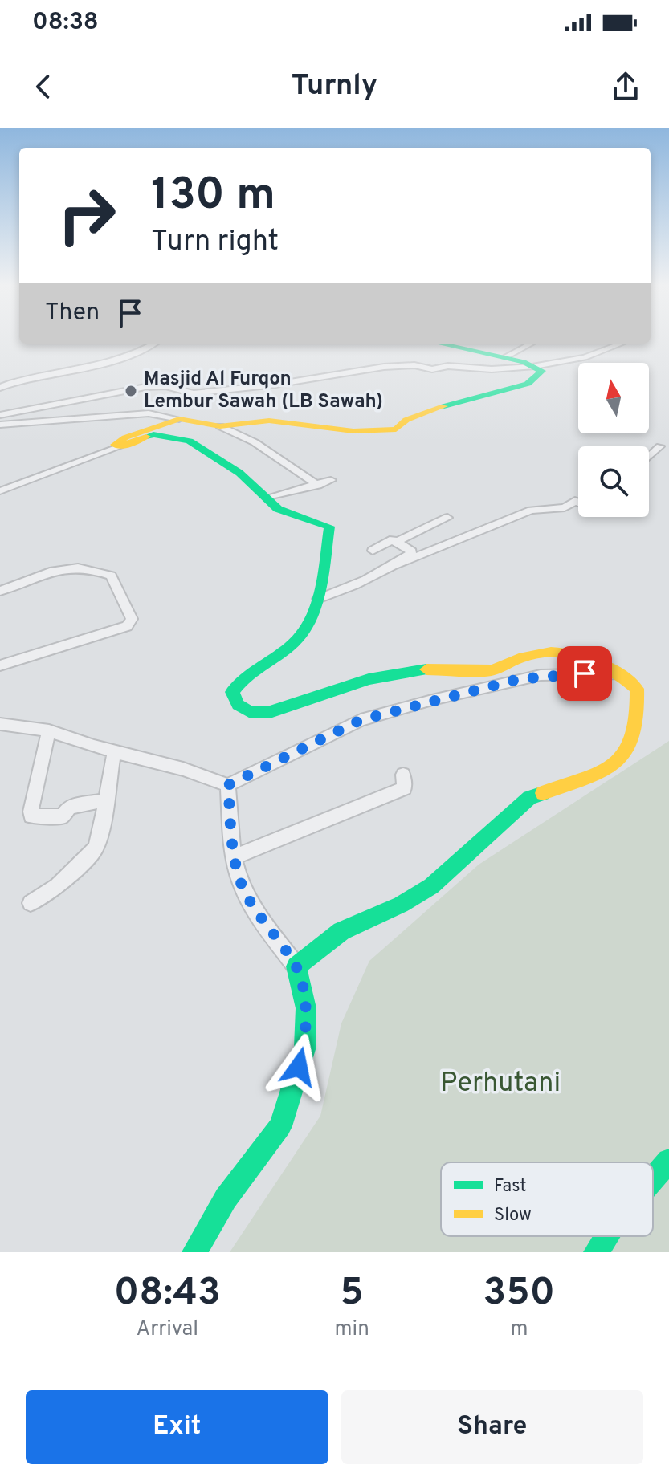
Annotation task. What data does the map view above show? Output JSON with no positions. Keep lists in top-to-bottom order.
{
  "parks": ["Perhutani"],
  "places": ["Masjid Al Furqon Lembur Sawah (LB Sawah)"],
  "legend": ["Fast", "Slow"],
  "north": "top",
  "page": {
    "status": "08:38",
    "header": "Turnly",
    "turn": ["130 m", "Turn right"],
    "then": "Then",
    "eta": [
      "08:43",
      "Arrival",
      "5",
      "min",
      "350",
      "m"
    ],
    "buttons": ["Exit", "Share"]
  }
}
